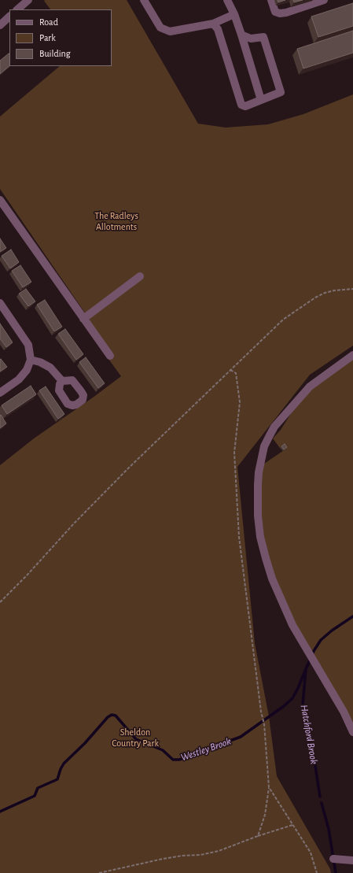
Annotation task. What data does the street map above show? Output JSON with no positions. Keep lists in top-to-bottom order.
{
  "water": ["Hatchford Brook", "Westley Brook"],
  "parks": ["The Radleys Allotments", "Sheldon Country Park"],
  "legend": ["Road", "Park", "Building"]
}
